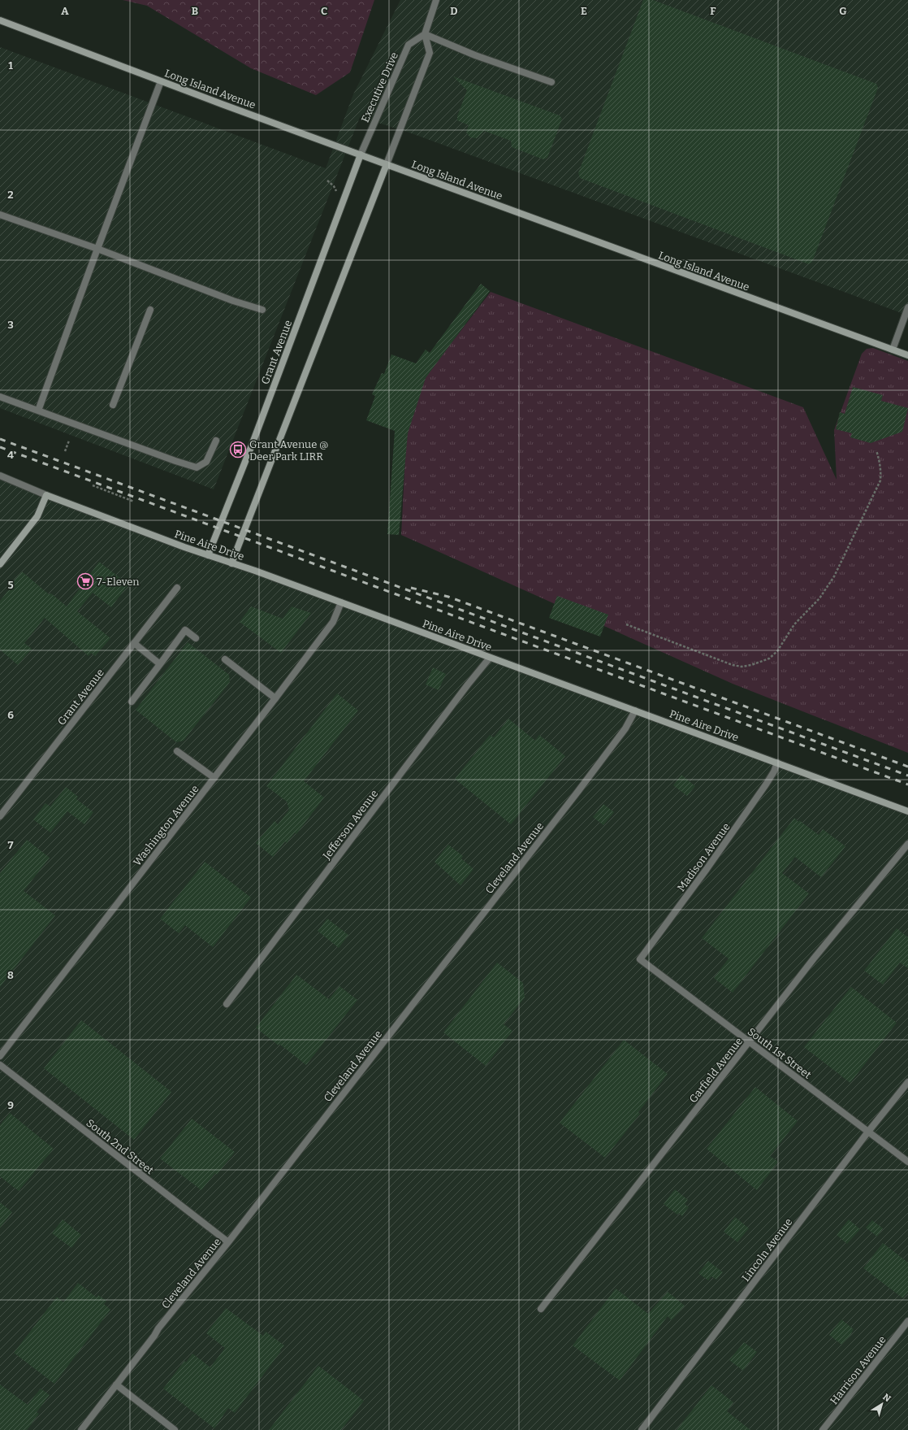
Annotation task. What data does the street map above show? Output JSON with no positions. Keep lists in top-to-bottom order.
{
  "streets": {
    "street": [
      "Executive Drive",
      "Long Island Avenue",
      "Grant Avenue",
      "Pine Aire Drive",
      "Jefferson Avenue",
      "Washington Avenue",
      "Madison Avenue",
      "Cleveland Avenue",
      "South 1st Street",
      "Garfield Avenue",
      "South 2nd Street",
      "Lincoln Avenue",
      "Harrison Avenue"
    ]
  },
  "crossings": [
    ["Executive Drive", "Long Island Avenue"],
    ["Executive Drive", "Grant Avenue"],
    ["Long Island Avenue", "Grant Avenue"],
    ["Grant Avenue", "Pine Aire Drive"],
    ["Pine Aire Drive", "Jefferson Avenue"],
    ["Pine Aire Drive", "Washington Avenue"],
    ["Pine Aire Drive", "Madison Avenue"],
    ["Pine Aire Drive", "Cleveland Avenue"],
    ["Madison Avenue", "South 1st Street"],
    ["Cleveland Avenue", "South 2nd Street"],
    ["South 1st Street", "Garfield Avenue"],
    ["South 1st Street", "Lincoln Avenue"]
  ],
  "places": {
    "bus stop": ["Grant Avenue @ Deer Park LIRR"],
    "supermarket": ["7-Eleven"]
  },
  "north": "top right",
  "grid": {
    "columns": [
      "A",
      "B",
      "C",
      "D",
      "E",
      "F",
      "G"
    ],
    "rows": [
      "1",
      "2",
      "3",
      "4",
      "5",
      "6",
      "7",
      "8",
      "9"
    ]
  }
}
